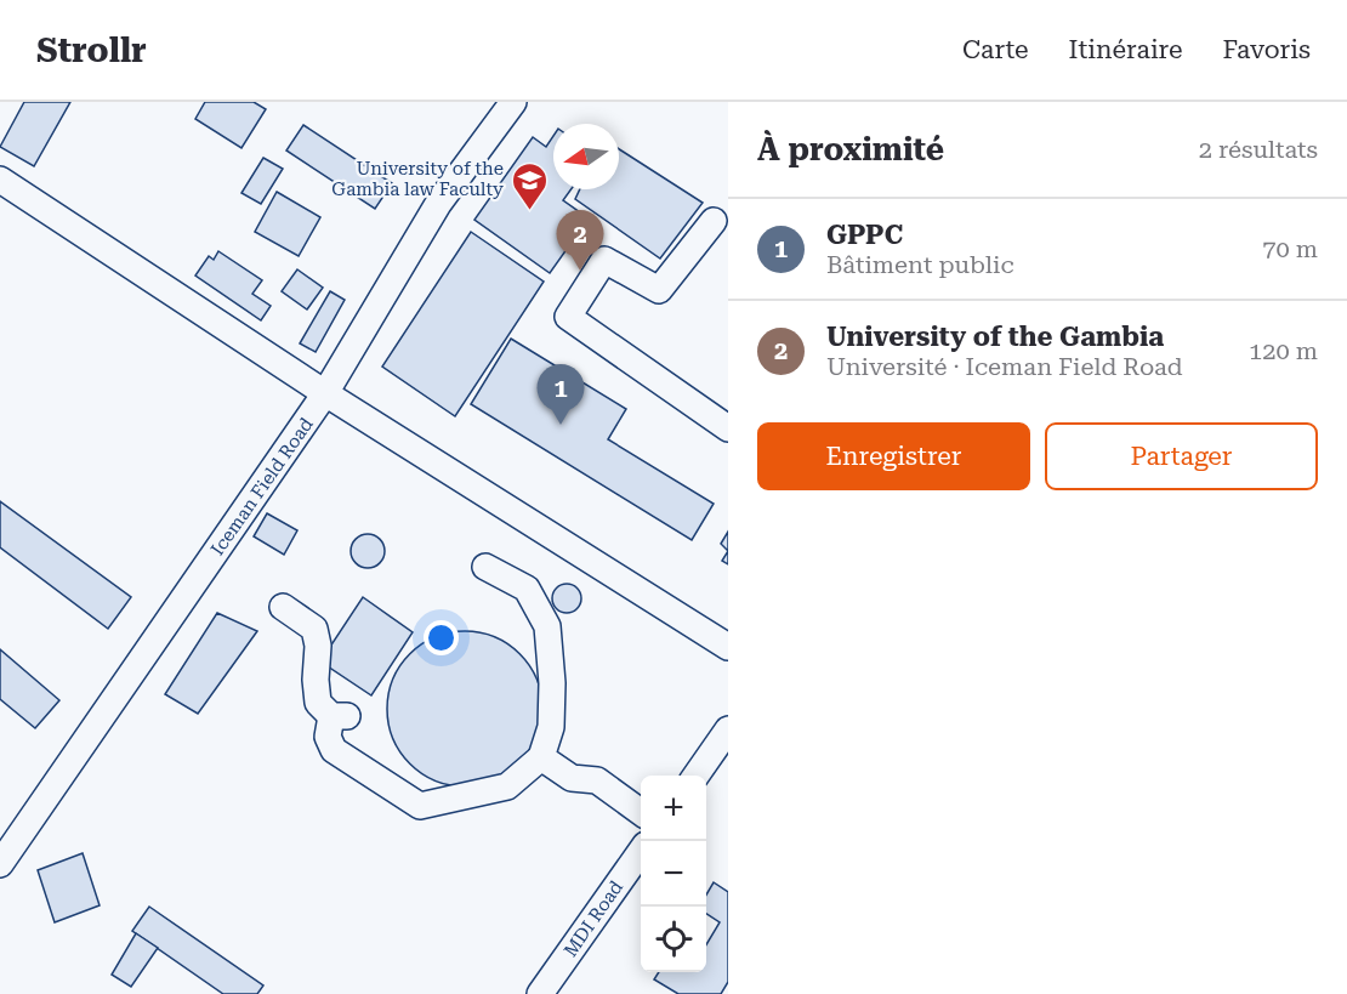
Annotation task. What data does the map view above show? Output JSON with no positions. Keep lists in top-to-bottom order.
{
  "streets": {
    "street": ["Iceman Field Road", "MDI Road"]
  },
  "places": {
    "school or university": ["University of the Gambia law Faculty"]
  },
  "north": "left",
  "page": {
    "header": "Strollr",
    "nav": ["Carte", "Itinéraire", "Favoris"],
    "heading": ["À proximité", "2 résultats"],
    "list": [
      {
        "mark": "1",
        "name": "GPPC",
        "note": "Bâtiment public",
        "value": "70 m"
      },
      {
        "mark": "2",
        "name": "University of the Gambia",
        "note": "Université · Iceman Field Road",
        "value": "120 m"
      }
    ],
    "pins": ["2", "1"],
    "buttons": ["Enregistrer", "Partager"],
    "map_buttons": ["+", "−"]
  }
}
